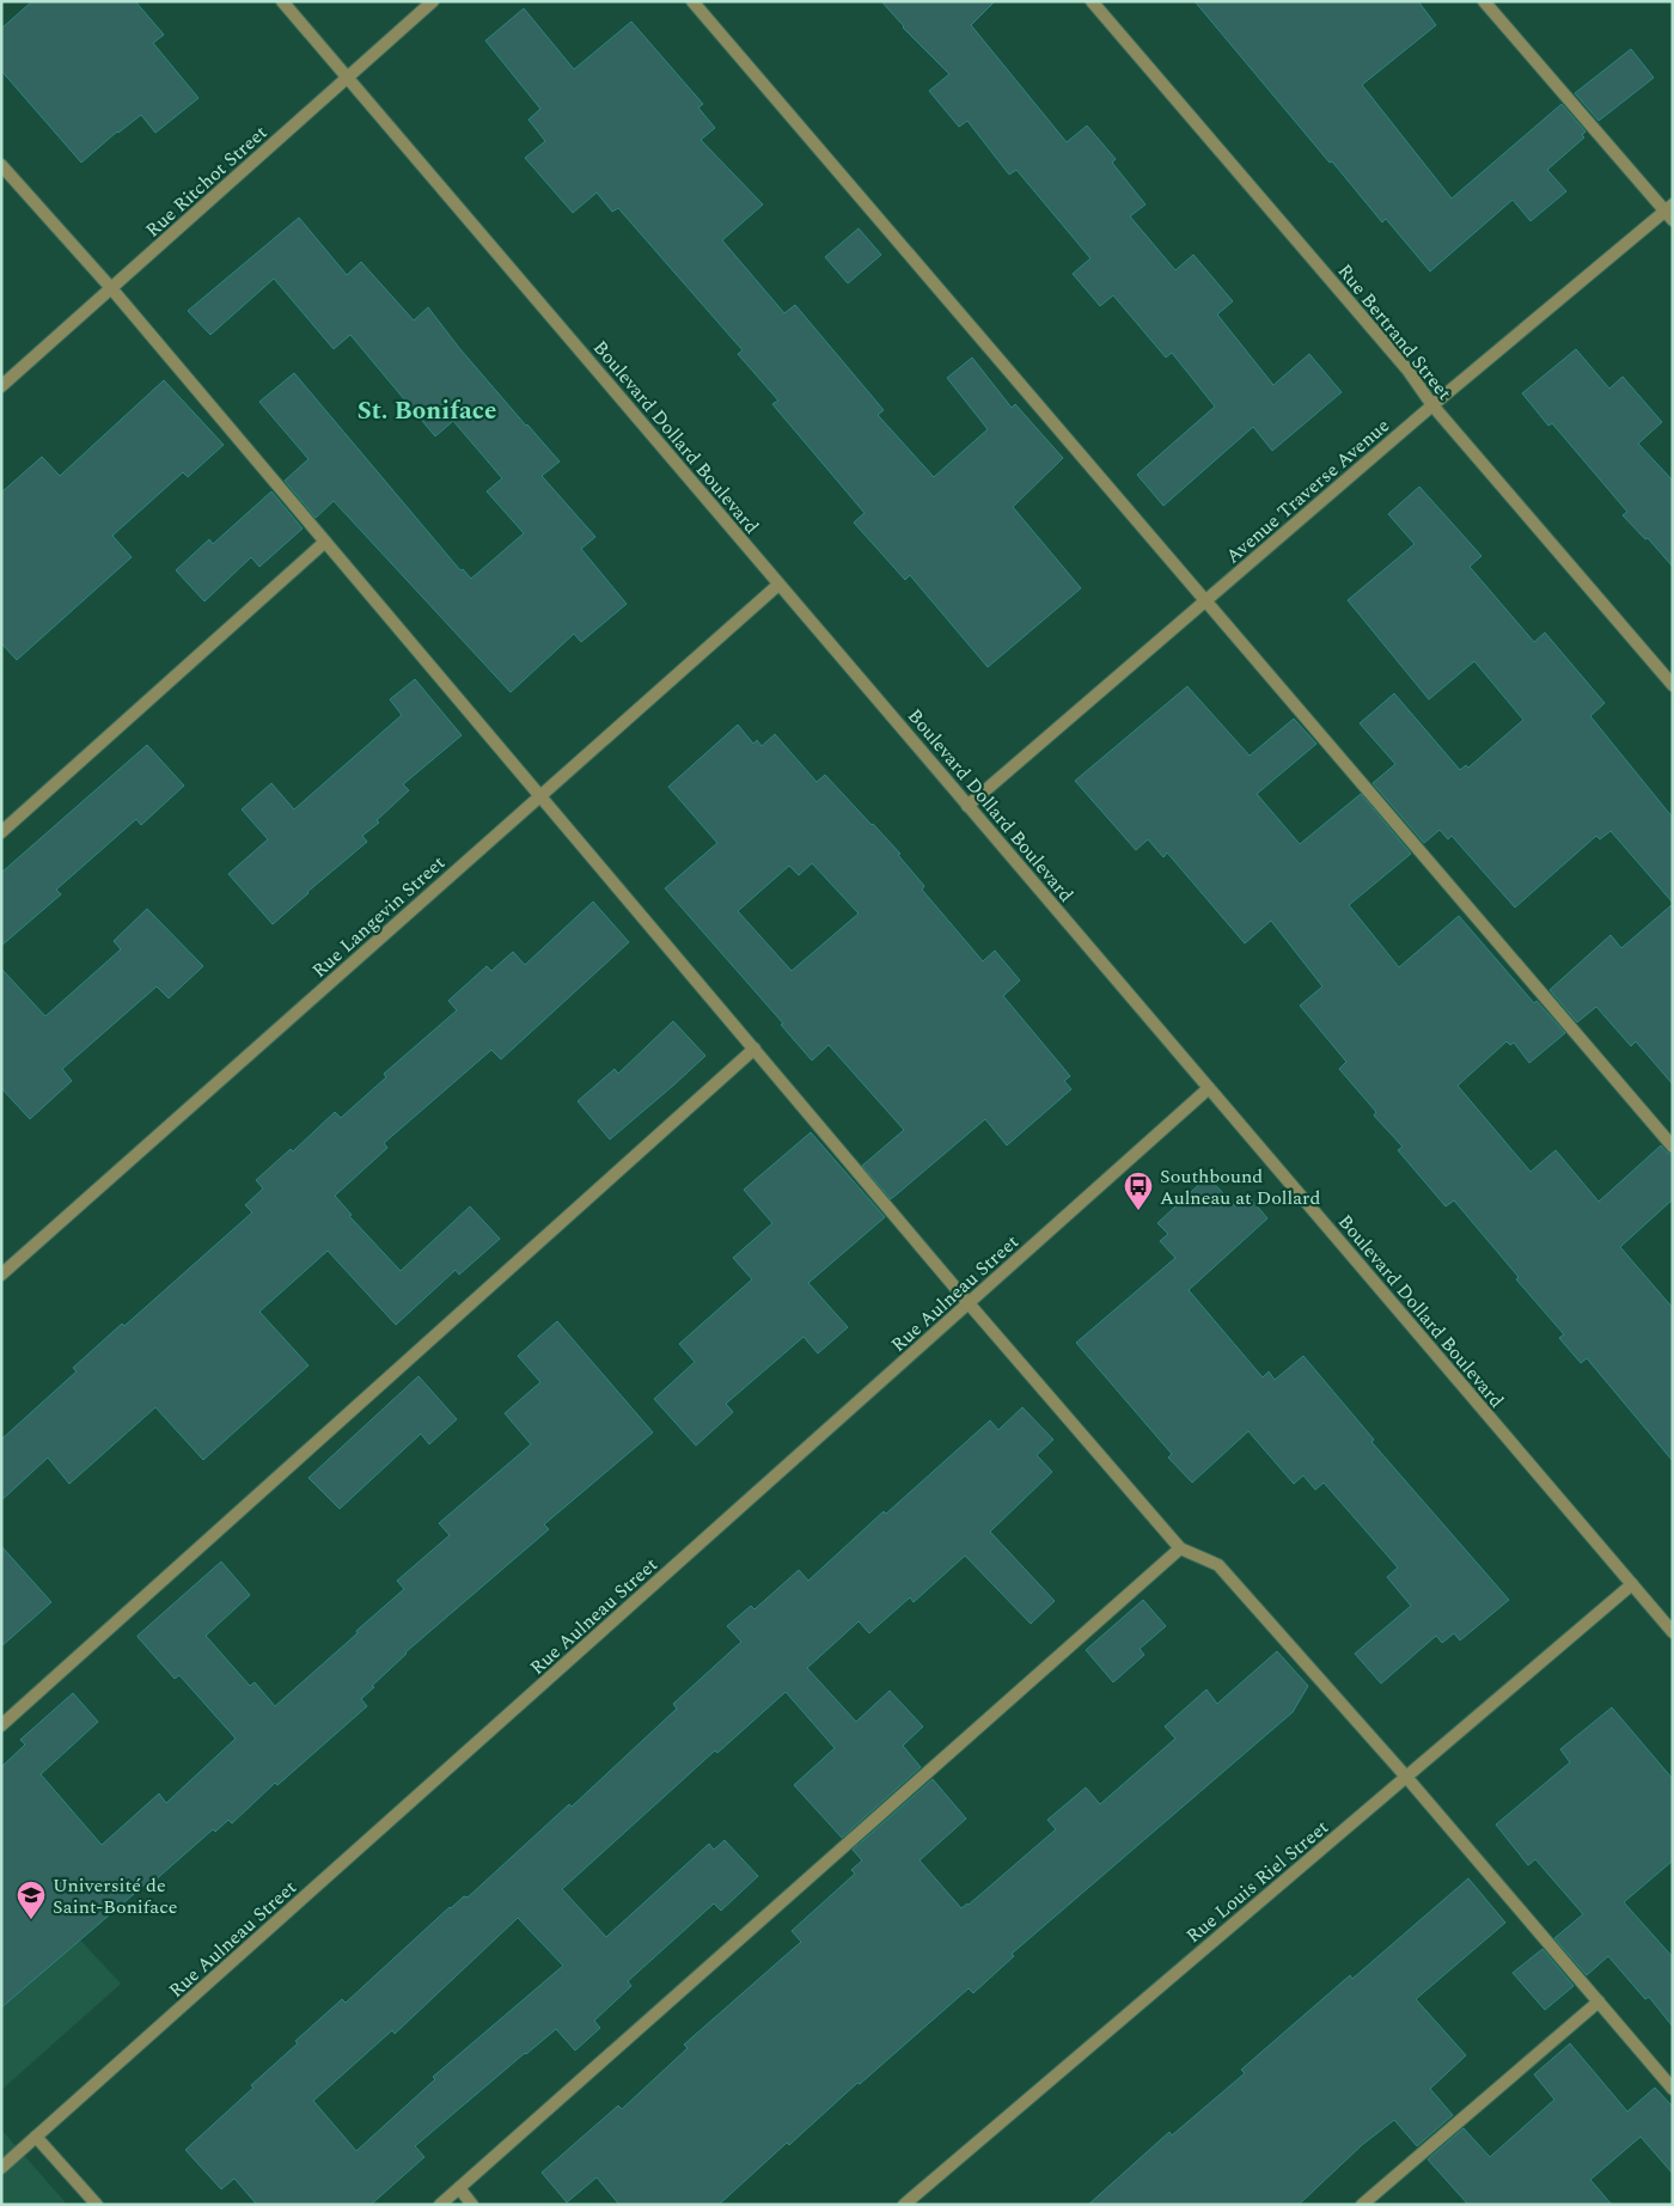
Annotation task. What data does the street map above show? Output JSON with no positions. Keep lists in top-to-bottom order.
{
  "streets": {
    "street": [
      "Rue Ritchot Street",
      "Rue Bertrand Street",
      "Boulevard Dollard Boulevard",
      "Avenue Traverse Avenue",
      "Rue Langevin Street",
      "Rue Aulneau Street",
      "Rue Louis Riel Street"
    ]
  },
  "crossings": [
    ["Rue Ritchot Street", "Boulevard Dollard Boulevard"],
    ["Rue Bertrand Street", "Avenue Traverse Avenue"],
    ["Boulevard Dollard Boulevard", "Avenue Traverse Avenue"],
    ["Boulevard Dollard Boulevard", "Rue Langevin Street"],
    ["Boulevard Dollard Boulevard", "Rue Aulneau Street"],
    ["Boulevard Dollard Boulevard", "Rue Louis Riel Street"]
  ],
  "districts": ["St. Boniface"],
  "places": {
    "bus stop": ["Southbound Aulneau at Dollard"],
    "school or university": ["Université de Saint-Boniface"]
  }
}
